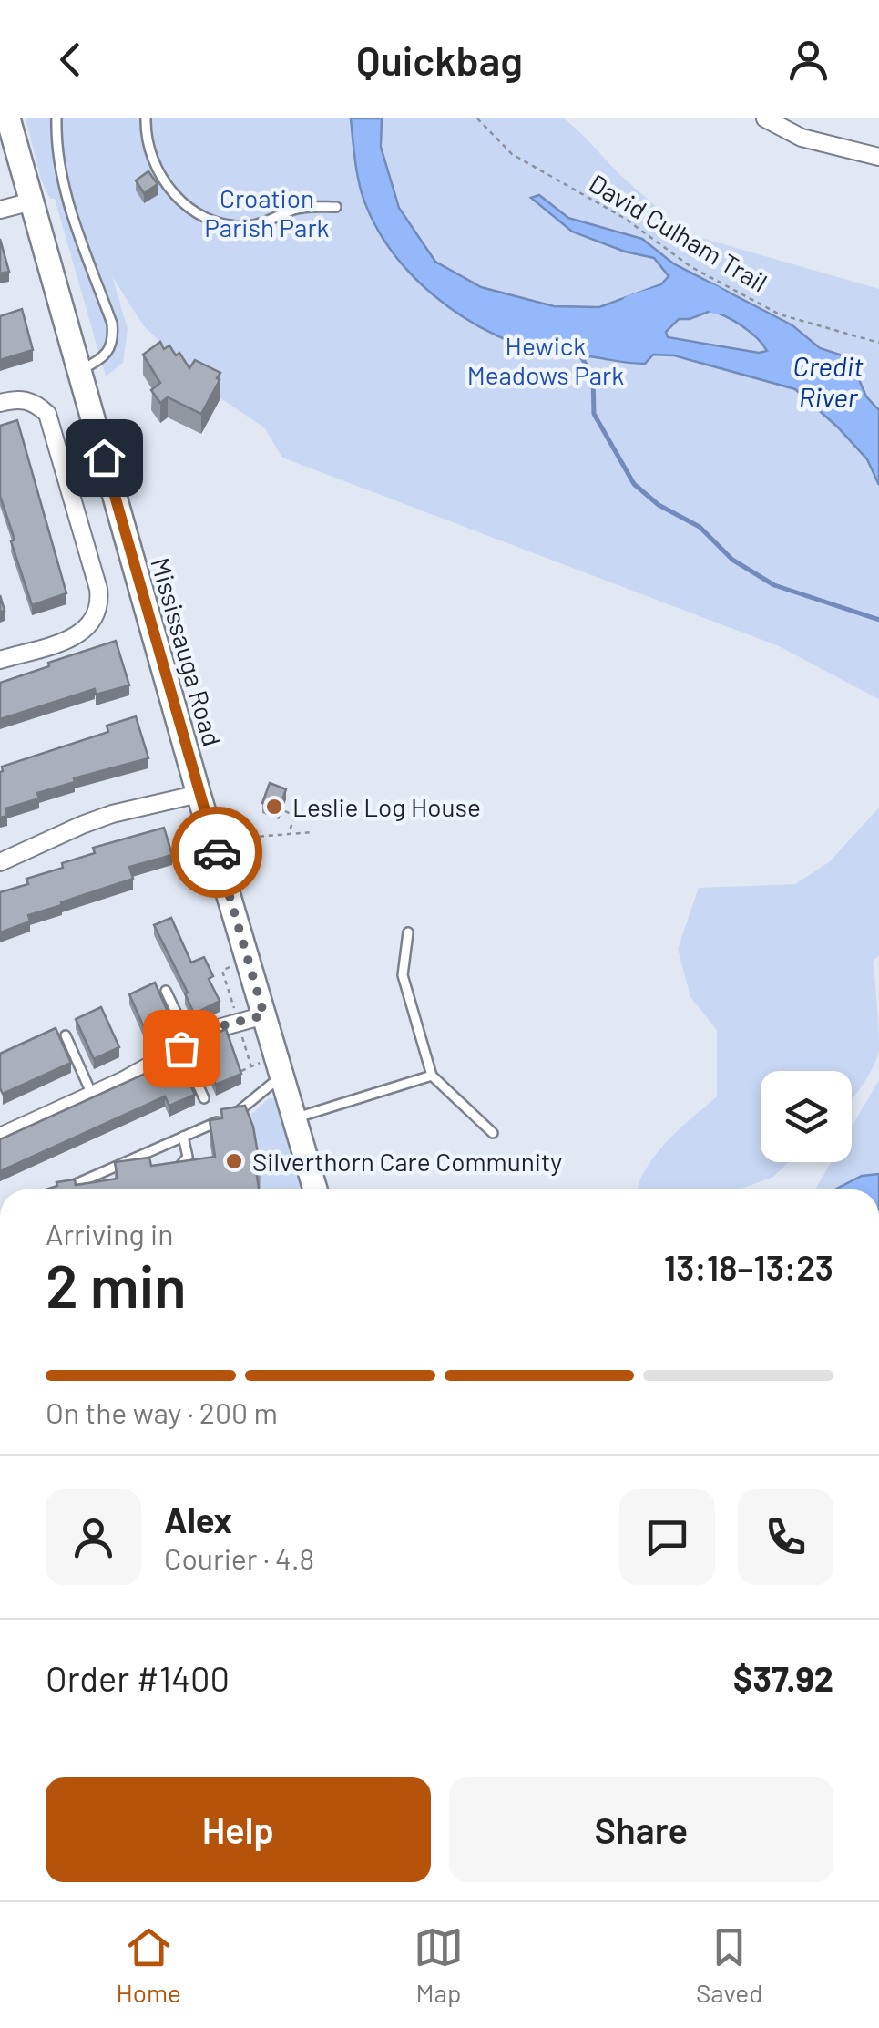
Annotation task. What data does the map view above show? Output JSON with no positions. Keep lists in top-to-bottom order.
{
  "streets": {
    "main road": ["Mississauga Road"],
    "path": ["David Culham Trail"]
  },
  "water": ["Credit River"],
  "parks": ["Croation Parish Park", "Hewick Meadows Park"],
  "places": ["Leslie Log House", "Silverthorn Care Community"],
  "page": {
    "header": "Quickbag",
    "heading": ["2 min", "Arriving in", "13:18–13:23"],
    "panel": [
      "Alex",
      "Courier · 4.8",
      "Order #1400",
      "$37.92"
    ],
    "bar": "On the way · 200 m",
    "buttons": ["Help", "Share"],
    "tabs": ["Home", "Map", "Saved"]
  }
}
